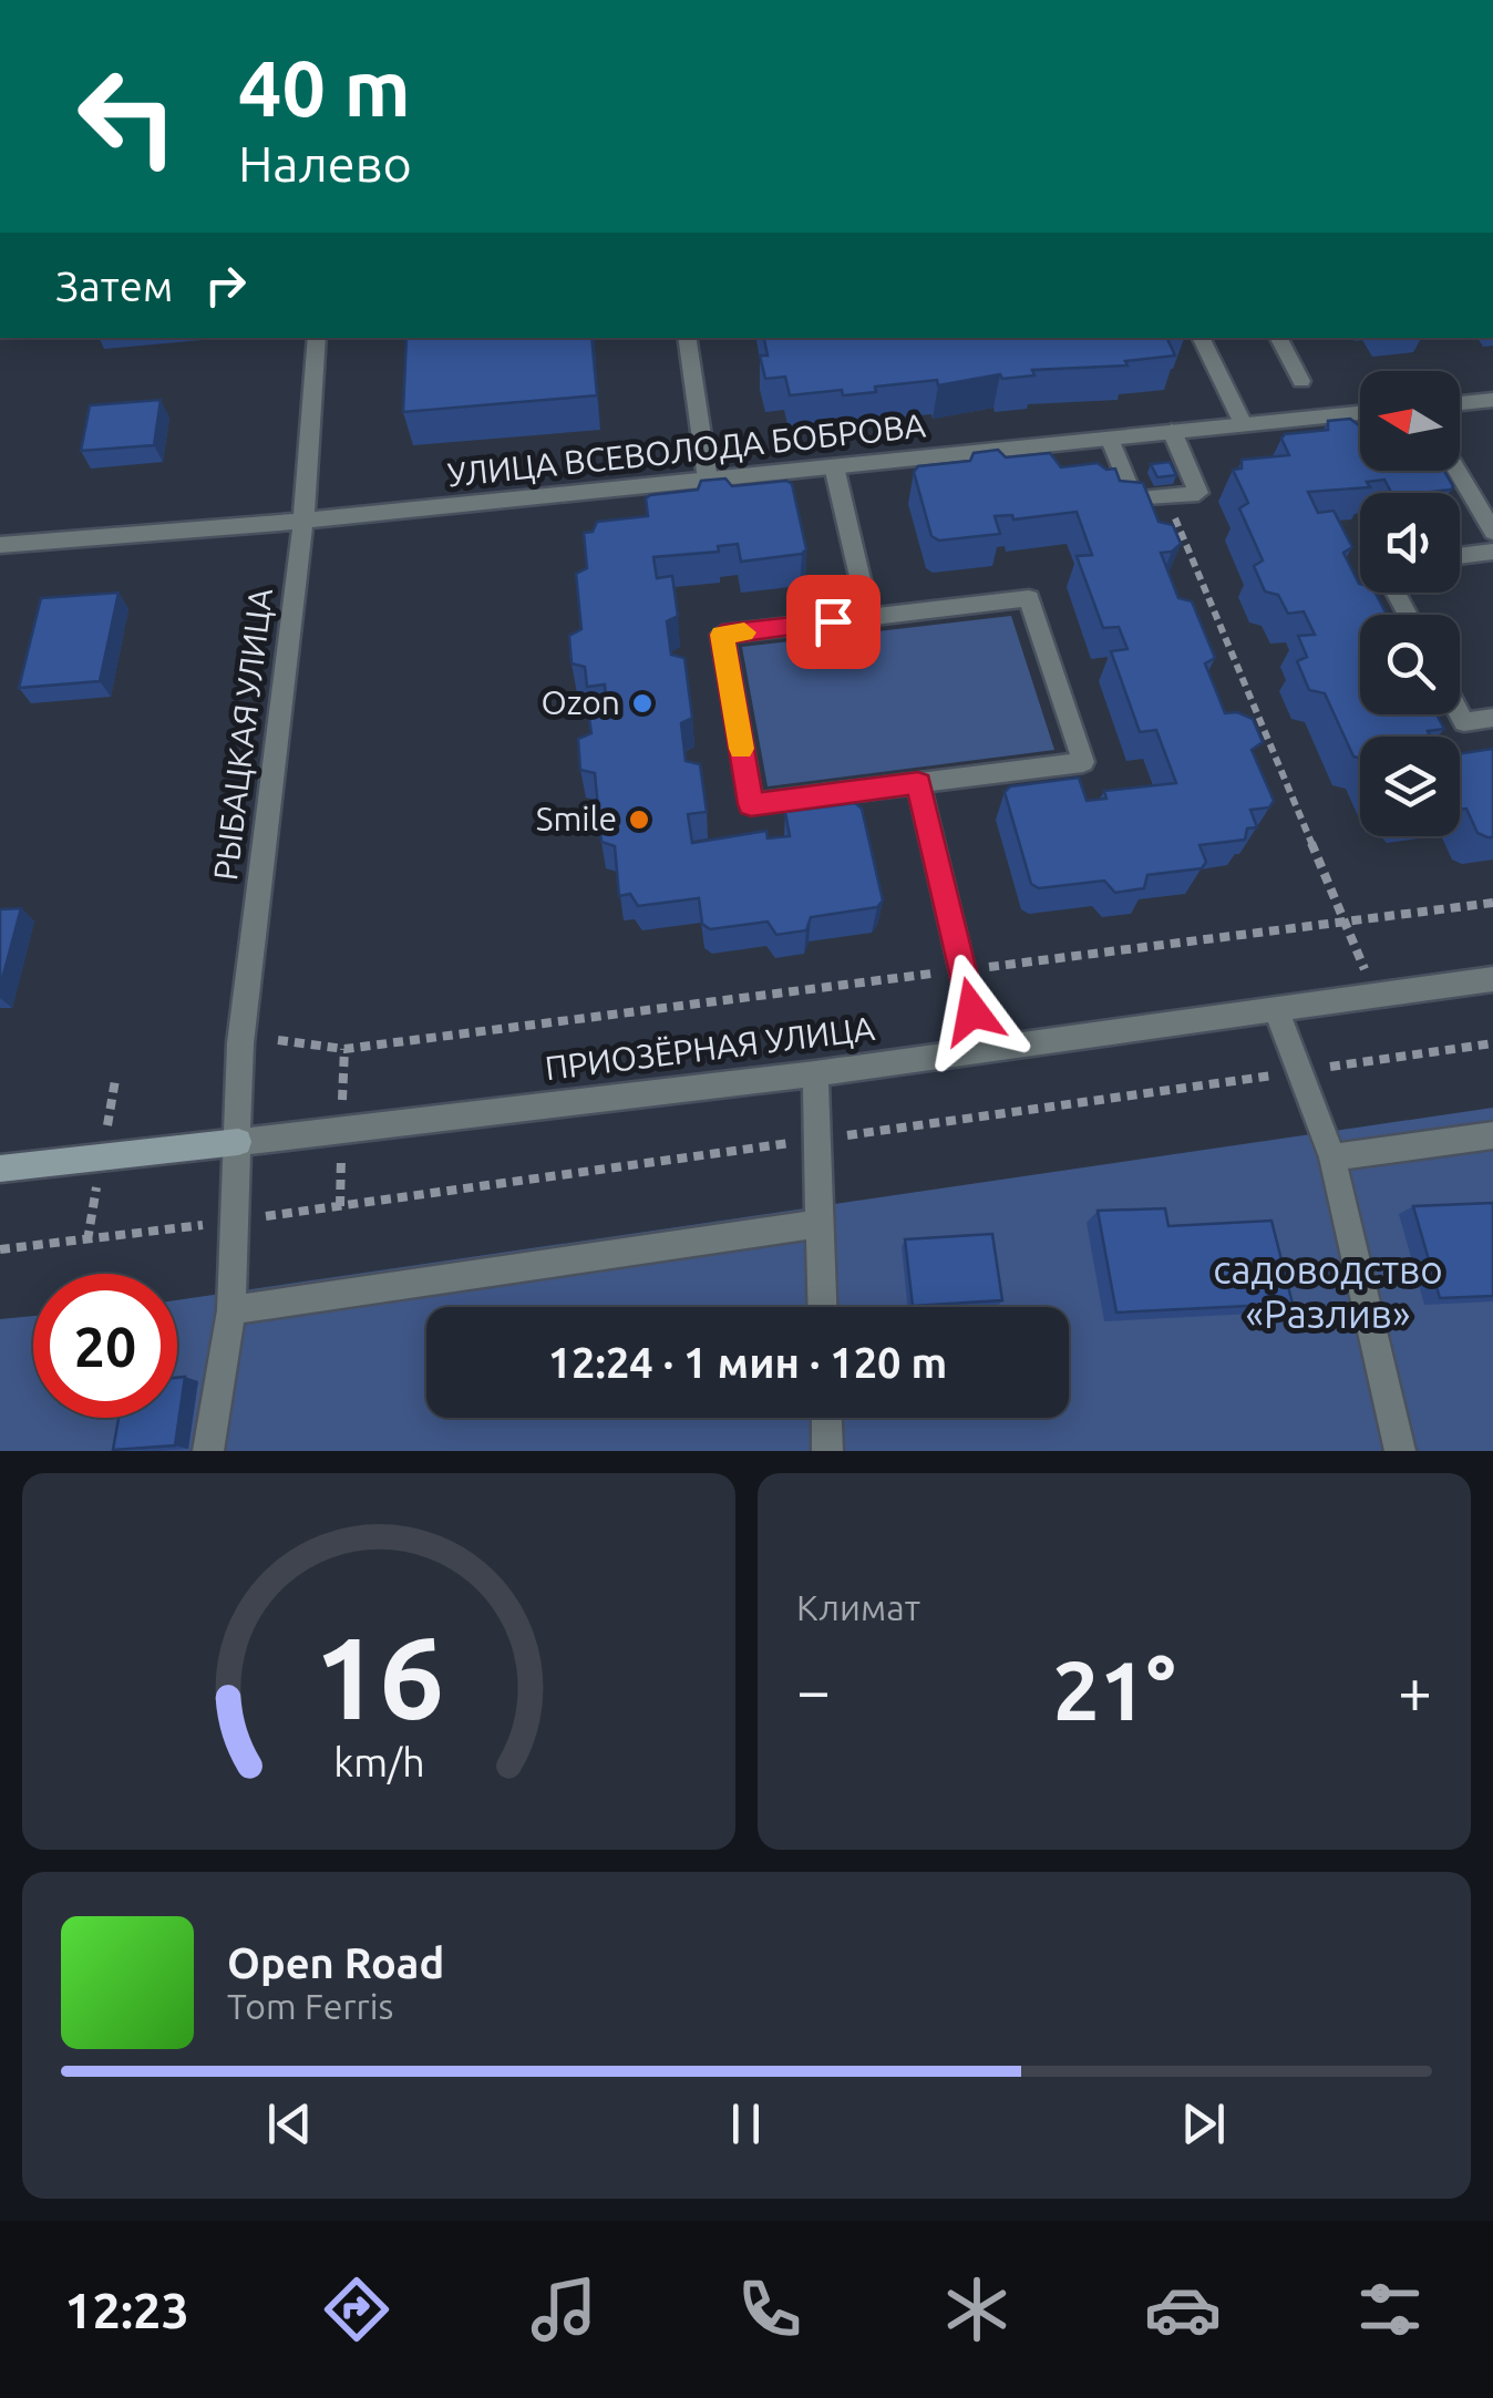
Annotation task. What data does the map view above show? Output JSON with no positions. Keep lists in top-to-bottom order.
{
  "streets": {
    "street": ["УЛИЦА ВСЕВОЛОДА БОБРОВА", "РЫБАЦКАЯ УЛИЦА", "ПРИОЗЁРНАЯ УЛИЦА"]
  },
  "crossings": [
    ["УЛИЦА ВСЕВОЛОДА БОБРОВА", "РЫБАЦКАЯ УЛИЦА"],
    ["РЫБАЦКАЯ УЛИЦА", "ПРИОЗЁРНАЯ УЛИЦА"]
  ],
  "parks": ["садоводство «Разлив»"],
  "places": ["Ozon", "Smile"],
  "north": "left",
  "page": {
    "turn": ["40 m", "Налево"],
    "then": "Затем",
    "limit": "20",
    "trip": "12:24 · 1 мин · 120 m",
    "tile": "Климат",
    "heat": ["−", "21°", "+"],
    "song": ["Open Road", "Tom Ferris"],
    "tabs": "12:23",
    "gauge": ["16", "km/h"]
  }
}
